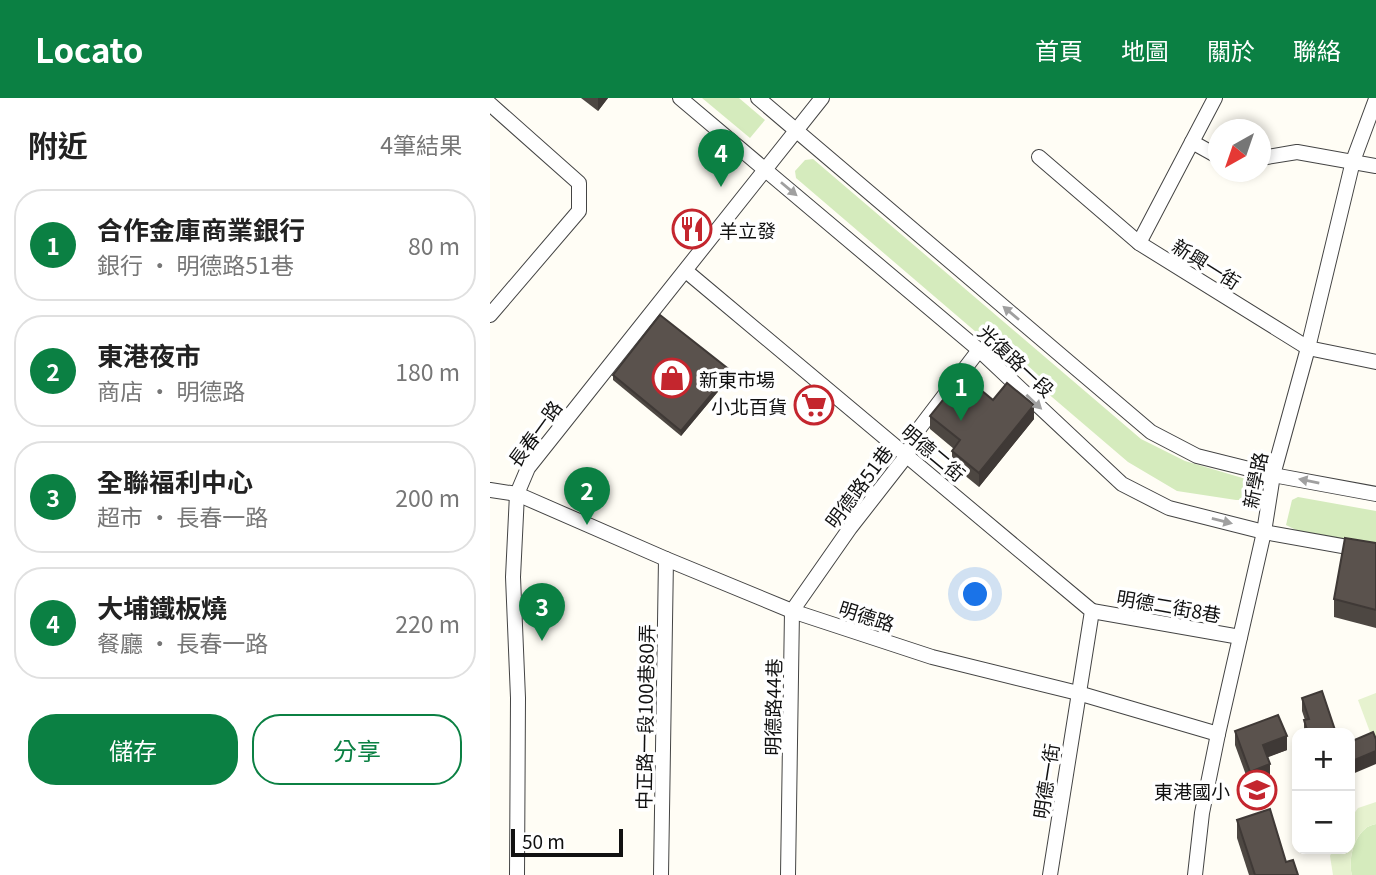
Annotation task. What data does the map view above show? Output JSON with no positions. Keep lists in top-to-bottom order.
{
  "streets": {
    "street": [
      "新興一街",
      "光復路一段",
      "長春一路",
      "明德二街",
      "新學路",
      "明德路51巷",
      "明德二街8巷",
      "明德路",
      "明德路44巷",
      "中正路一段100巷80弄",
      "明德一街"
    ]
  },
  "crossings": [
    ["新興一街", "新學路"],
    ["光復路一段", "長春一路"],
    ["光復路一段", "新學路"],
    ["光復路一段", "明德路51巷"],
    ["長春一路", "明德二街"],
    ["長春一路", "明德路"],
    ["明德二街", "明德路51巷"],
    ["明德二街", "明德二街8巷"],
    ["新學路", "明德二街8巷"],
    ["新學路", "明德路"],
    ["明德路51巷", "明德路"],
    ["明德路51巷", "明德路44巷"],
    ["明德路", "明德路44巷"],
    ["明德路", "中正路一段100巷80弄"],
    ["明德路", "明德一街"]
  ],
  "places": {
    "restaurant": ["羊立發"],
    "shop": ["新東市場"],
    "supermarket": ["小北百貨"],
    "school or university": ["東港國小"]
  },
  "scale_bar": "50 m",
  "north": "bottom left",
  "page": {
    "header": "Locato",
    "nav": [
      "首頁",
      "地圖",
      "關於",
      "聯絡"
    ],
    "heading": ["附近", "4筆結果"],
    "pins": [
      "4",
      "1",
      "2",
      "3"
    ],
    "list": [
      {
        "mark": "1",
        "name": "合作金庫商業銀行",
        "note": "銀行 · 明德路51巷",
        "value": "80 m"
      },
      {
        "mark": "2",
        "name": "東港夜市",
        "note": "商店 · 明德路",
        "value": "180 m"
      },
      {
        "mark": "3",
        "name": "全聯福利中心",
        "note": "超市 · 長春一路",
        "value": "200 m"
      },
      {
        "mark": "4",
        "name": "大埔鐵板燒",
        "note": "餐廳 · 長春一路",
        "value": "220 m"
      }
    ],
    "buttons": ["儲存", "分享"],
    "map_buttons": ["+", "−"],
    "scale": "50 m"
  }
}
